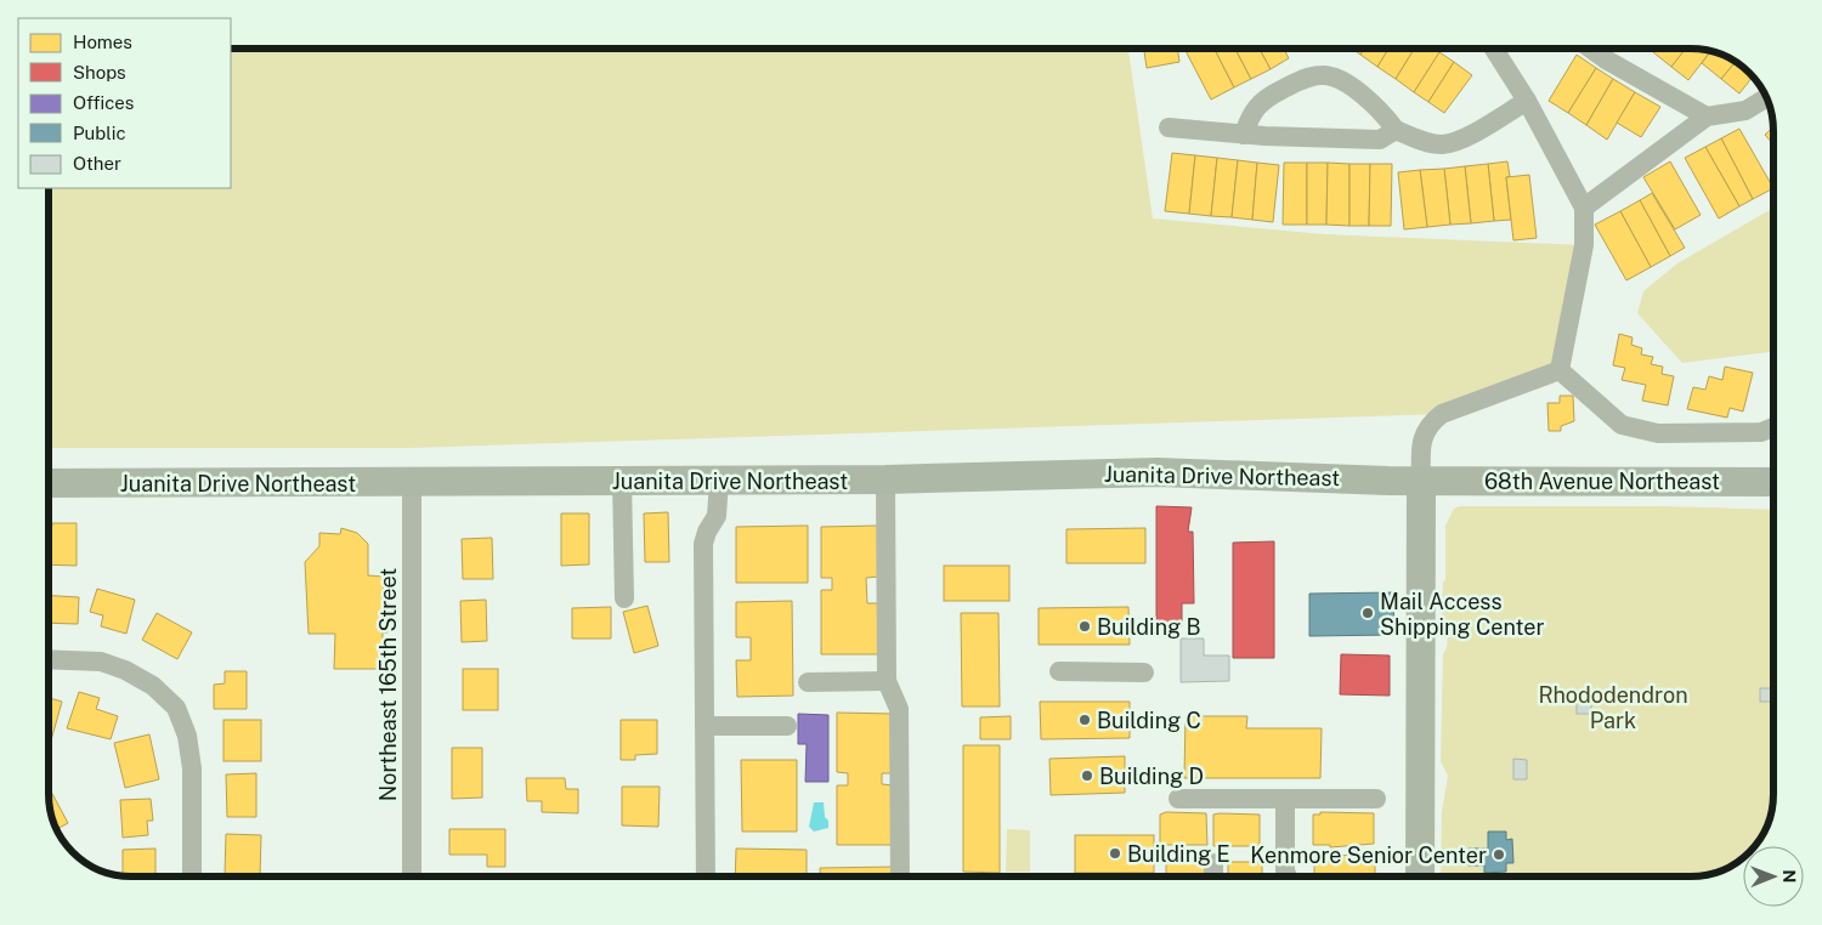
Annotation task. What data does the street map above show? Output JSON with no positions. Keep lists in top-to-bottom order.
{
  "streets": {
    "main road": ["Juanita Drive Northeast", "68th Avenue Northeast"],
    "street": ["Northeast 165th Street"]
  },
  "crossings": [
    ["Juanita Drive Northeast", "68th Avenue Northeast"],
    ["Juanita Drive Northeast", "Northeast 165th Street"]
  ],
  "parks": ["Rhododendron Park"],
  "places": [
    "Mail Access Shipping Center",
    "Building B",
    "Building C",
    "Building D",
    "Building E",
    "Kenmore Senior Center"
  ],
  "legend": [
    "Homes",
    "Shops",
    "Offices",
    "Public",
    "Other"
  ],
  "north": "right"
}
